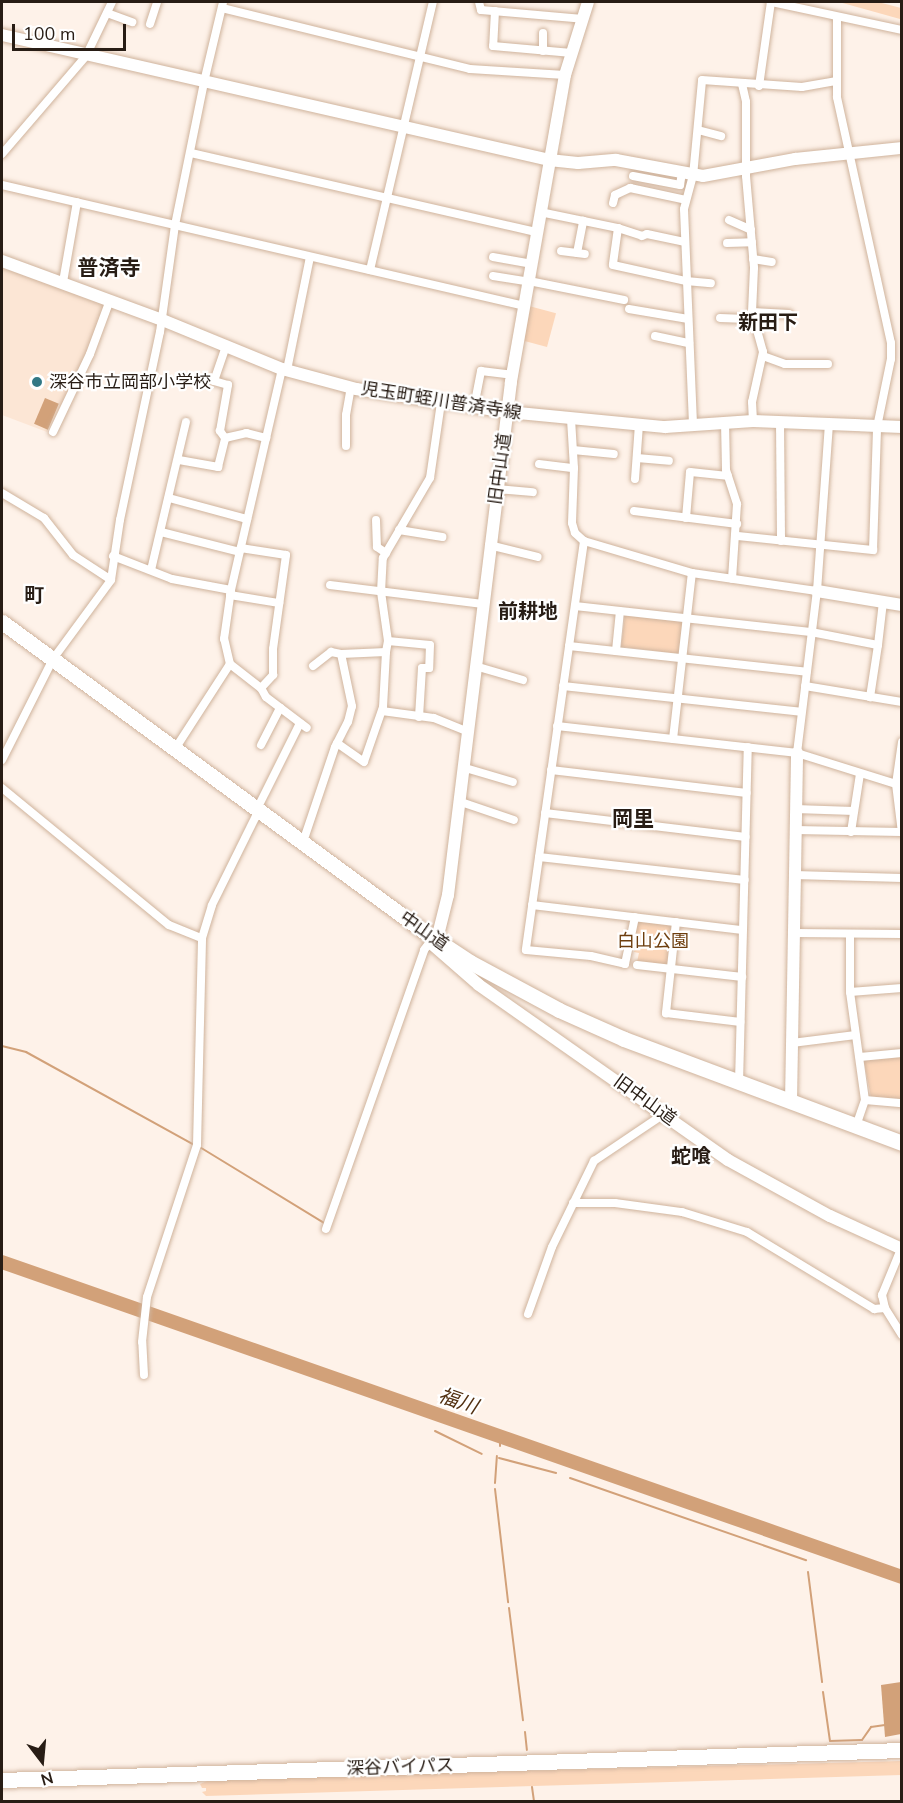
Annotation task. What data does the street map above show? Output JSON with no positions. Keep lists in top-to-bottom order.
{
  "streets": {
    "highway": ["中山道", "深谷バイパス"],
    "street": ["児玉町蛭川普済寺線", "旧中山道"]
  },
  "crossings": [
    ["児玉町蛭川普済寺線", "旧中山道"],
    ["旧中山道", "中山道"]
  ],
  "districts": [
    "普済寺",
    "新田下",
    "町",
    "前耕地",
    "岡里",
    "蛇喰"
  ],
  "water": ["福川"],
  "parks": ["白山公園"],
  "places": ["深谷市立岡部小学校"],
  "scale_bar": "100 m",
  "north": "bottom"
}
